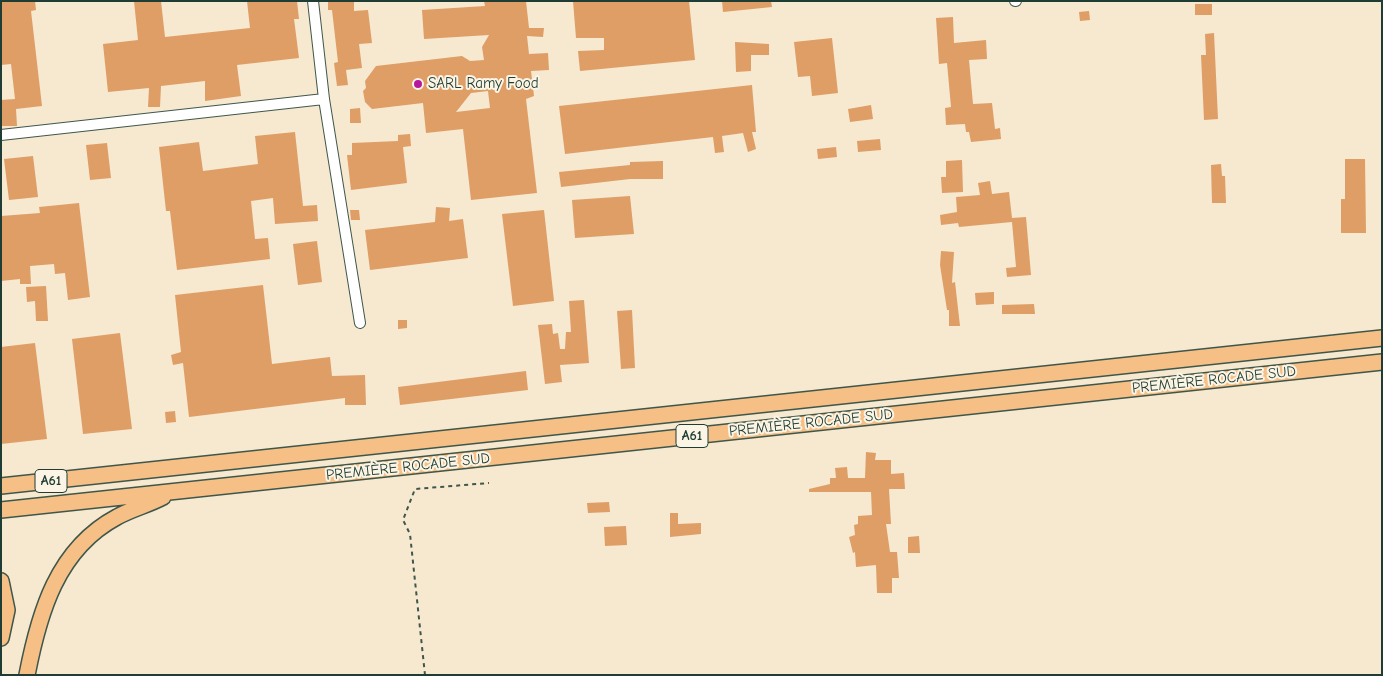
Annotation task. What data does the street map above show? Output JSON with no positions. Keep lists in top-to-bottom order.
{
  "streets": {
    "highway": ["PREMIÈRE ROCADE SUD", "A61"]
  },
  "places": ["SARL Ramy Food"]
}
